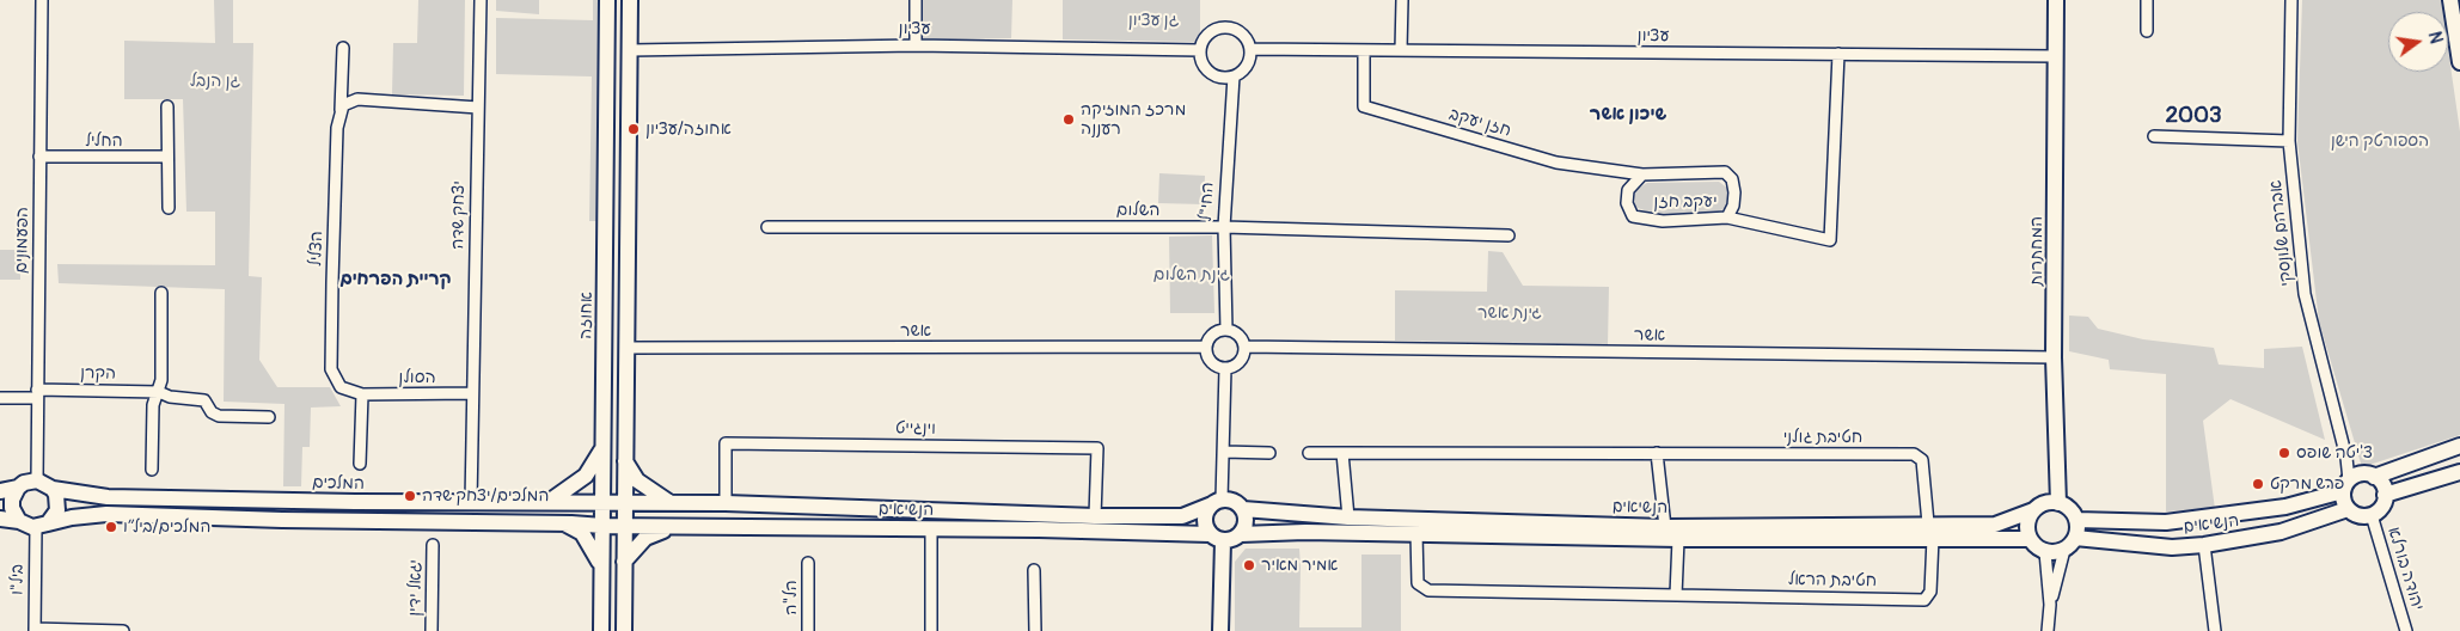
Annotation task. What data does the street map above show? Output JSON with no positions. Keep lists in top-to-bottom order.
{
  "streets": {
    "street": [
      "עציון",
      "חזן יעקב",
      "החליל",
      "החי\"ל",
      "יעקב חזן",
      "השלום",
      "יצחק שדה",
      "אברהם שלונסקי",
      "הפעמונים",
      "הצליל",
      "המחתרות",
      "אחוזה",
      "אשר",
      "הקרן",
      "הסולן",
      "וינגייט",
      "חטיבת גולני",
      "המלכים",
      "הנשיאים",
      "יהודה בורלא",
      "ביל\"ו",
      "חטיבת הראל",
      "יגאל ידין",
      "הל\"ה"
    ]
  },
  "crossings": [
    ["עציון", "חזן יעקב"],
    ["עציון", "החי\"ל"],
    ["עציון", "המחתרות"],
    ["חזן יעקב", "יעקב חזן"],
    ["החליל", "הפעמונים"],
    ["החי\"ל", "השלום"],
    ["החי\"ל", "אשר"],
    ["יצחק שדה", "הסולן"],
    ["יצחק שדה", "המלכים"],
    ["אברהם שלונסקי", "הנשיאים"],
    ["אברהם שלונסקי", "יהודה בורלא"],
    ["הפעמונים", "הקרן"],
    ["הפעמונים", "המלכים"],
    ["הפעמונים", "ביל\"ו"],
    ["הצליל", "הסולן"],
    ["המחתרות", "אשר"],
    ["המחתרות", "הנשיאים"],
    ["אחוזה", "המלכים"],
    ["אחוזה", "הנשיאים"],
    ["וינגייט", "הנשיאים"],
    ["חטיבת גולני", "הנשיאים"],
    ["חטיבת גולני", "חטיבת הראל"],
    ["המלכים", "הנשיאים"],
    ["המלכים", "ביל\"ו"],
    ["הנשיאים", "יהודה בורלא"],
    ["הנשיאים", "חטיבת הראל"]
  ],
  "districts": ["שיכון אשר", "2003", "קריית הפרחים"],
  "parks": [
    "גן עציון",
    "גן הנבל",
    "הספורטק הישן",
    "גינת השלום",
    "גינת אשר"
  ],
  "places": [
    "מרכז המוזיקה רעננה",
    "אחוזה/עציון",
    "צ'יטה שופס",
    "פרש מרקט",
    "המלכים/יצחק שדה",
    "המלכים/ביל״ו",
    "אמיר מאיר"
  ],
  "north": "right"
}
